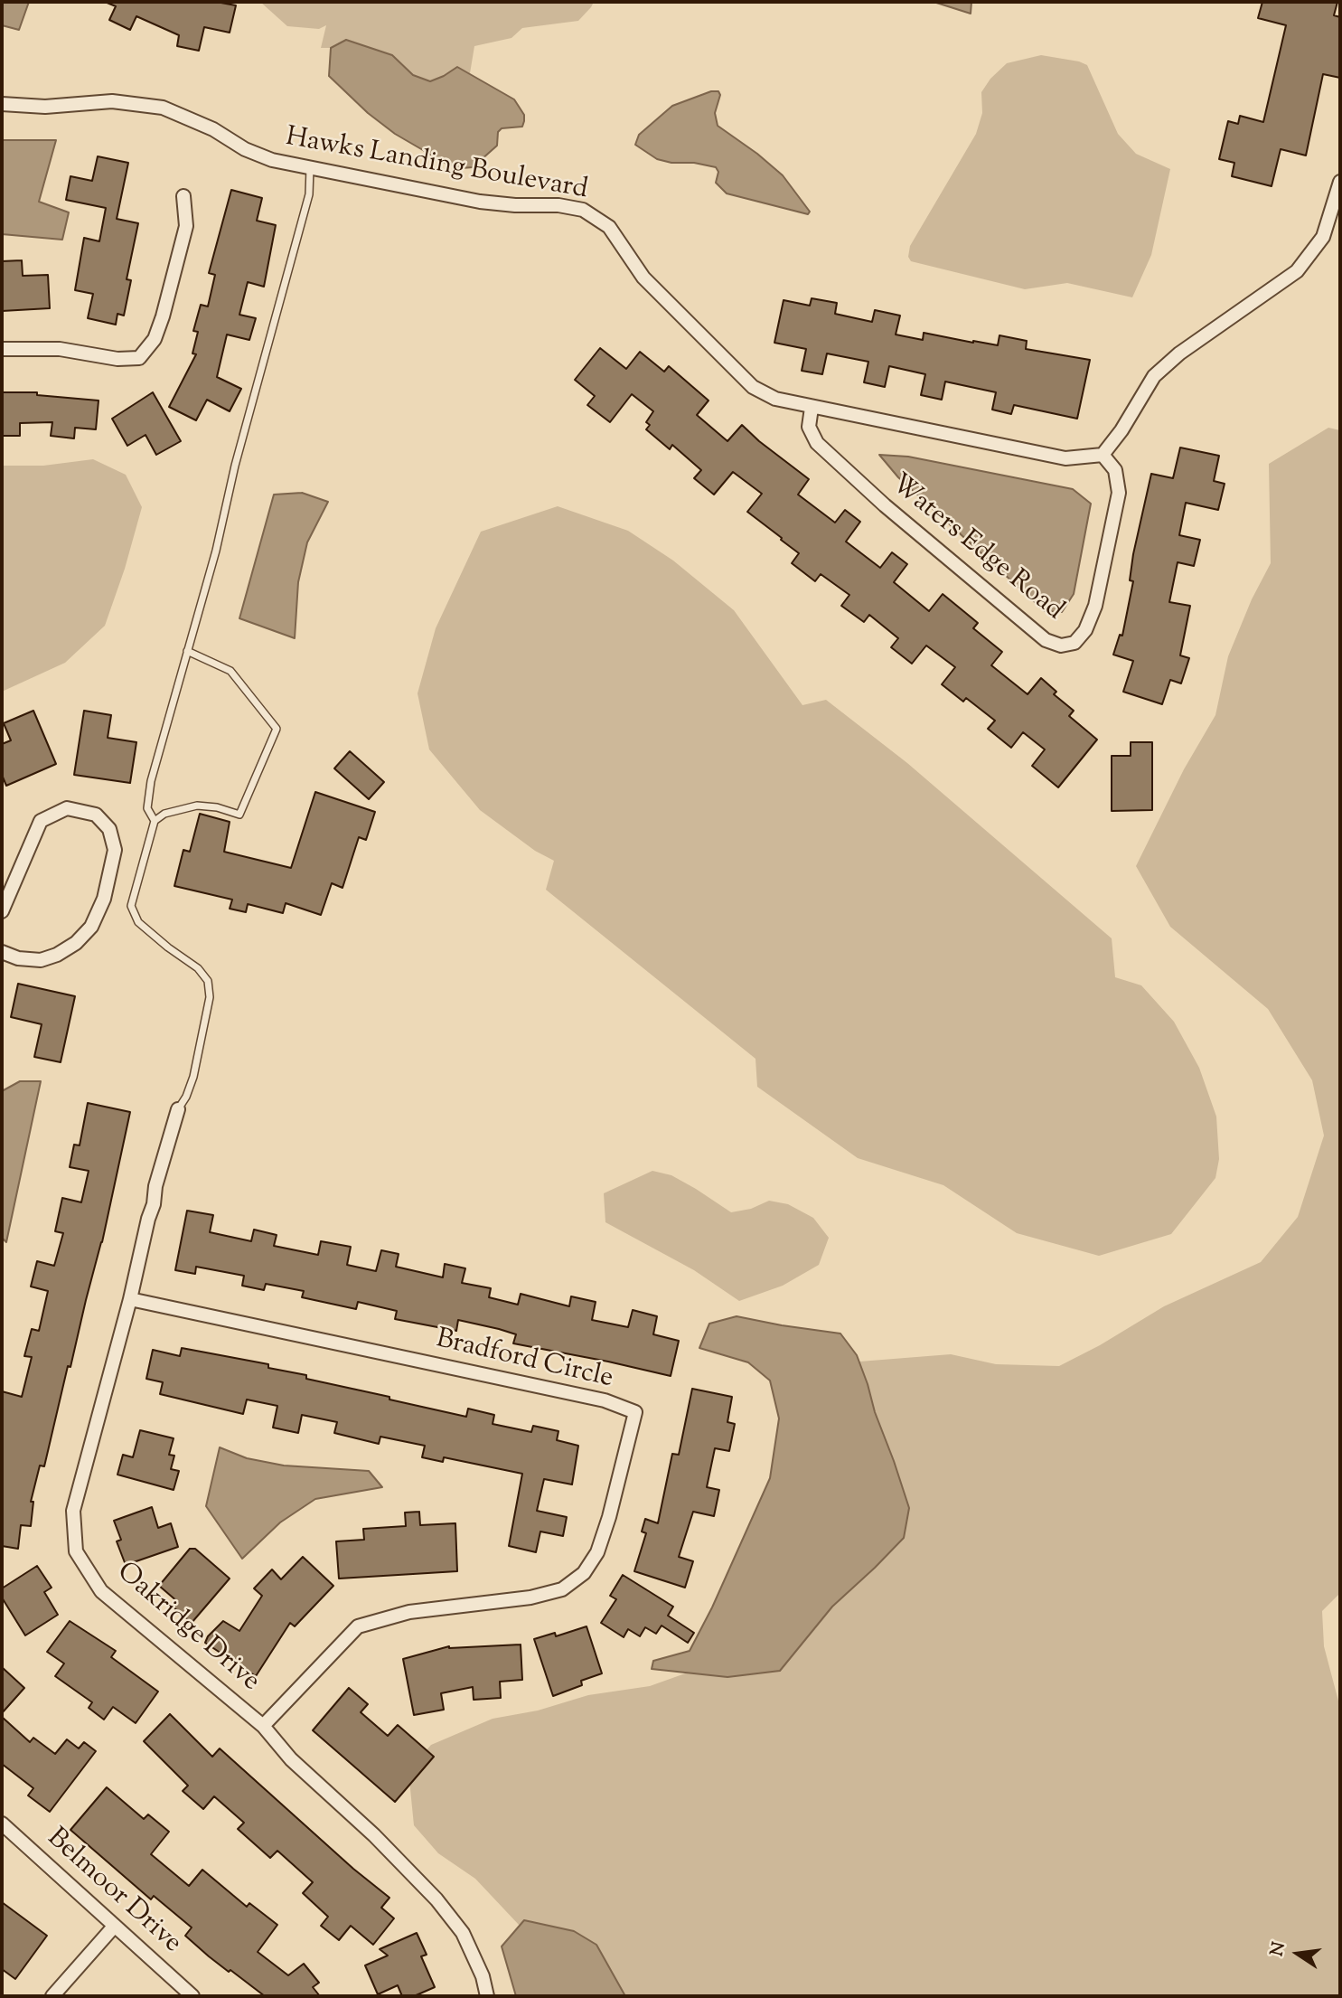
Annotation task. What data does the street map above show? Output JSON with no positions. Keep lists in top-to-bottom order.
{
  "streets": {
    "street": [
      "Hawks Landing Boulevard",
      "Waters Edge Road",
      "Bradford Circle",
      "Oakridge Drive",
      "Belmoor Drive"
    ]
  },
  "crossings": [
    ["Hawks Landing Boulevard", "Waters Edge Road"],
    ["Bradford Circle", "Oakridge Drive"]
  ],
  "north": "left"
}
